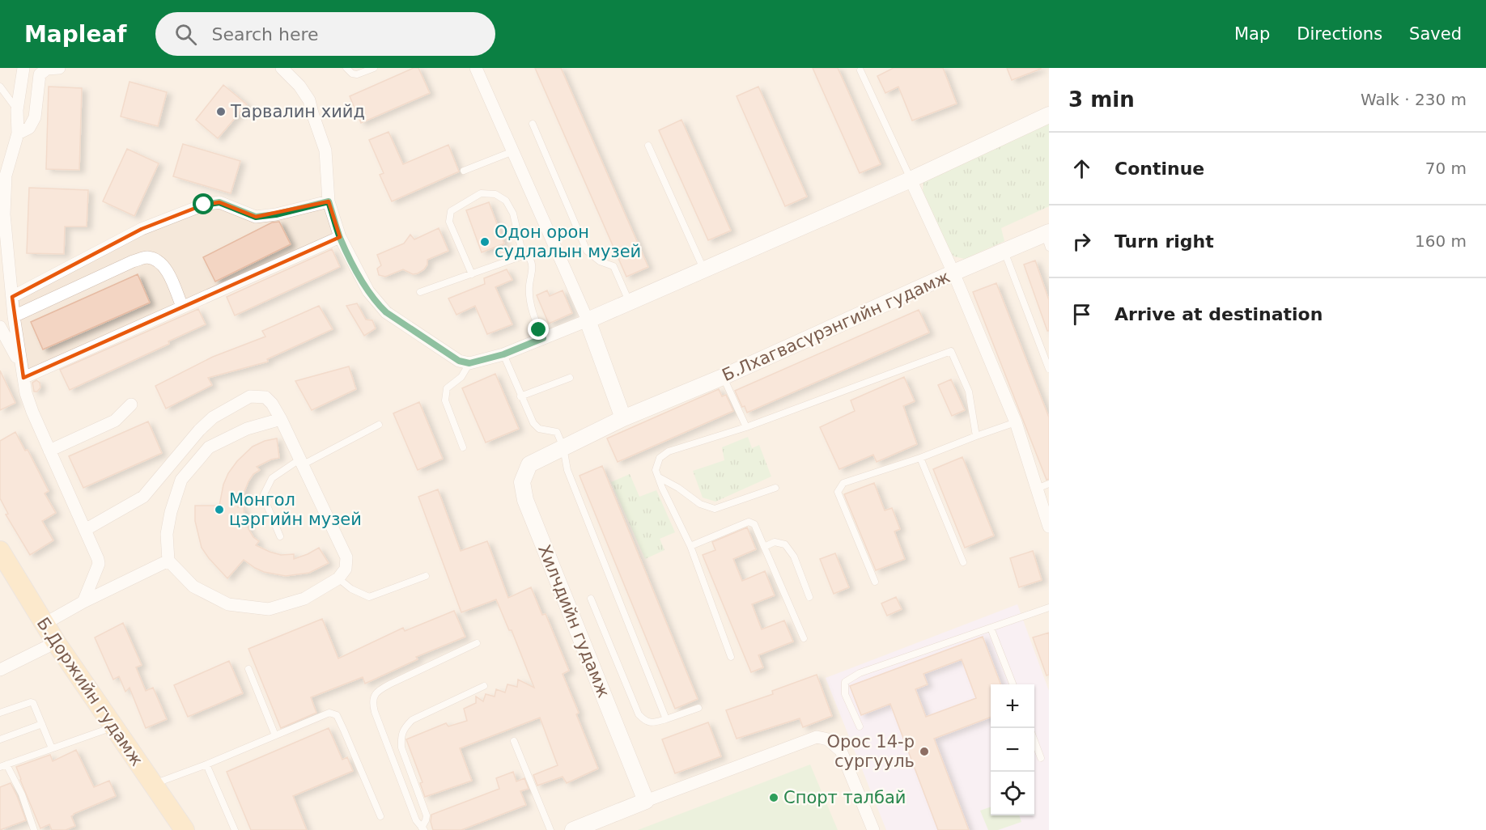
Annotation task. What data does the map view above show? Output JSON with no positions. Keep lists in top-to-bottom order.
{
  "streets": {
    "main road": ["Б.Доржийн гудамж"],
    "street": ["Б.Лхагвасүрэнгийн гудамж", "Хилчдийн гудамж"]
  },
  "crossings": [
    ["Б.Лхагвасүрэнгийн гудамж", "Хилчдийн гудамж"]
  ],
  "places": [
    "Тарвалин хийд",
    "Одон орон судлалын музей",
    "Монгол цэргийн музей",
    "Орос 14-р сургууль",
    "Спорт талбай"
  ],
  "page": {
    "header": "Mapleaf",
    "search": "Search here",
    "nav": ["Map", "Directions", "Saved"],
    "heading": ["3 min", "Walk · 230 m"],
    "list": [
      ["Continue", "70 m"],
      ["Turn right", "160 m"],
      "Arrive at destination"
    ],
    "map_buttons": ["+", "−"]
  }
}
